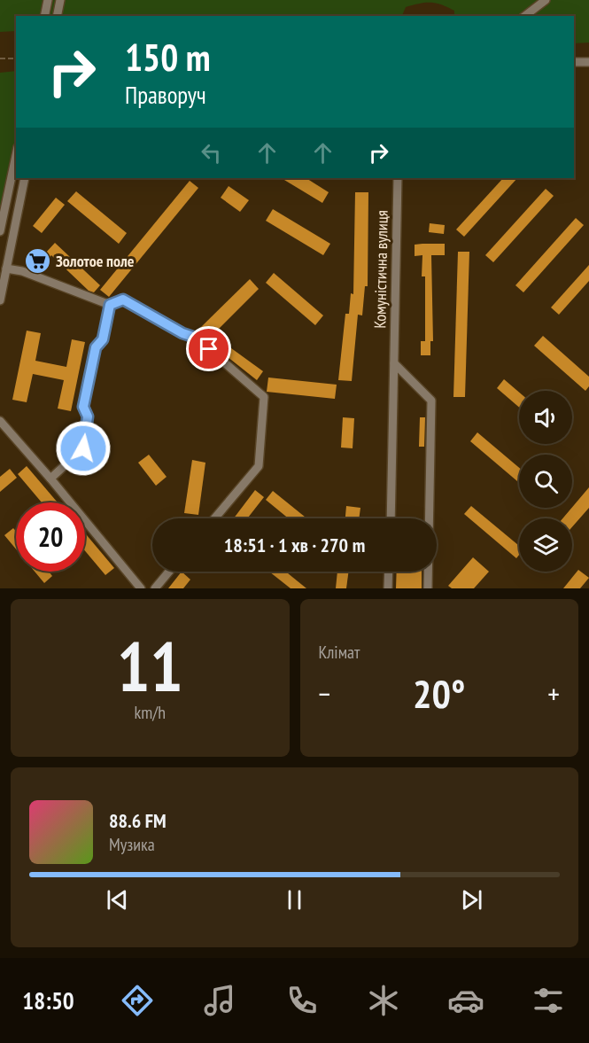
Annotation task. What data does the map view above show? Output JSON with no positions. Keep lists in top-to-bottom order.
{
  "streets": {
    "street": ["Комуністична вулиця"]
  },
  "places": {
    "supermarket": ["Золотое поле"]
  },
  "page": {
    "turn": ["150 m", "Праворуч"],
    "limit": "20",
    "trip": "18:51 · 1 хв · 270 m",
    "tile": [
      ["11", "km/h"],
      "Клімат"
    ],
    "heat": ["−", "20°", "+"],
    "song": ["88.6 FM", "Музика"],
    "tabs": "18:50"
  }
}
